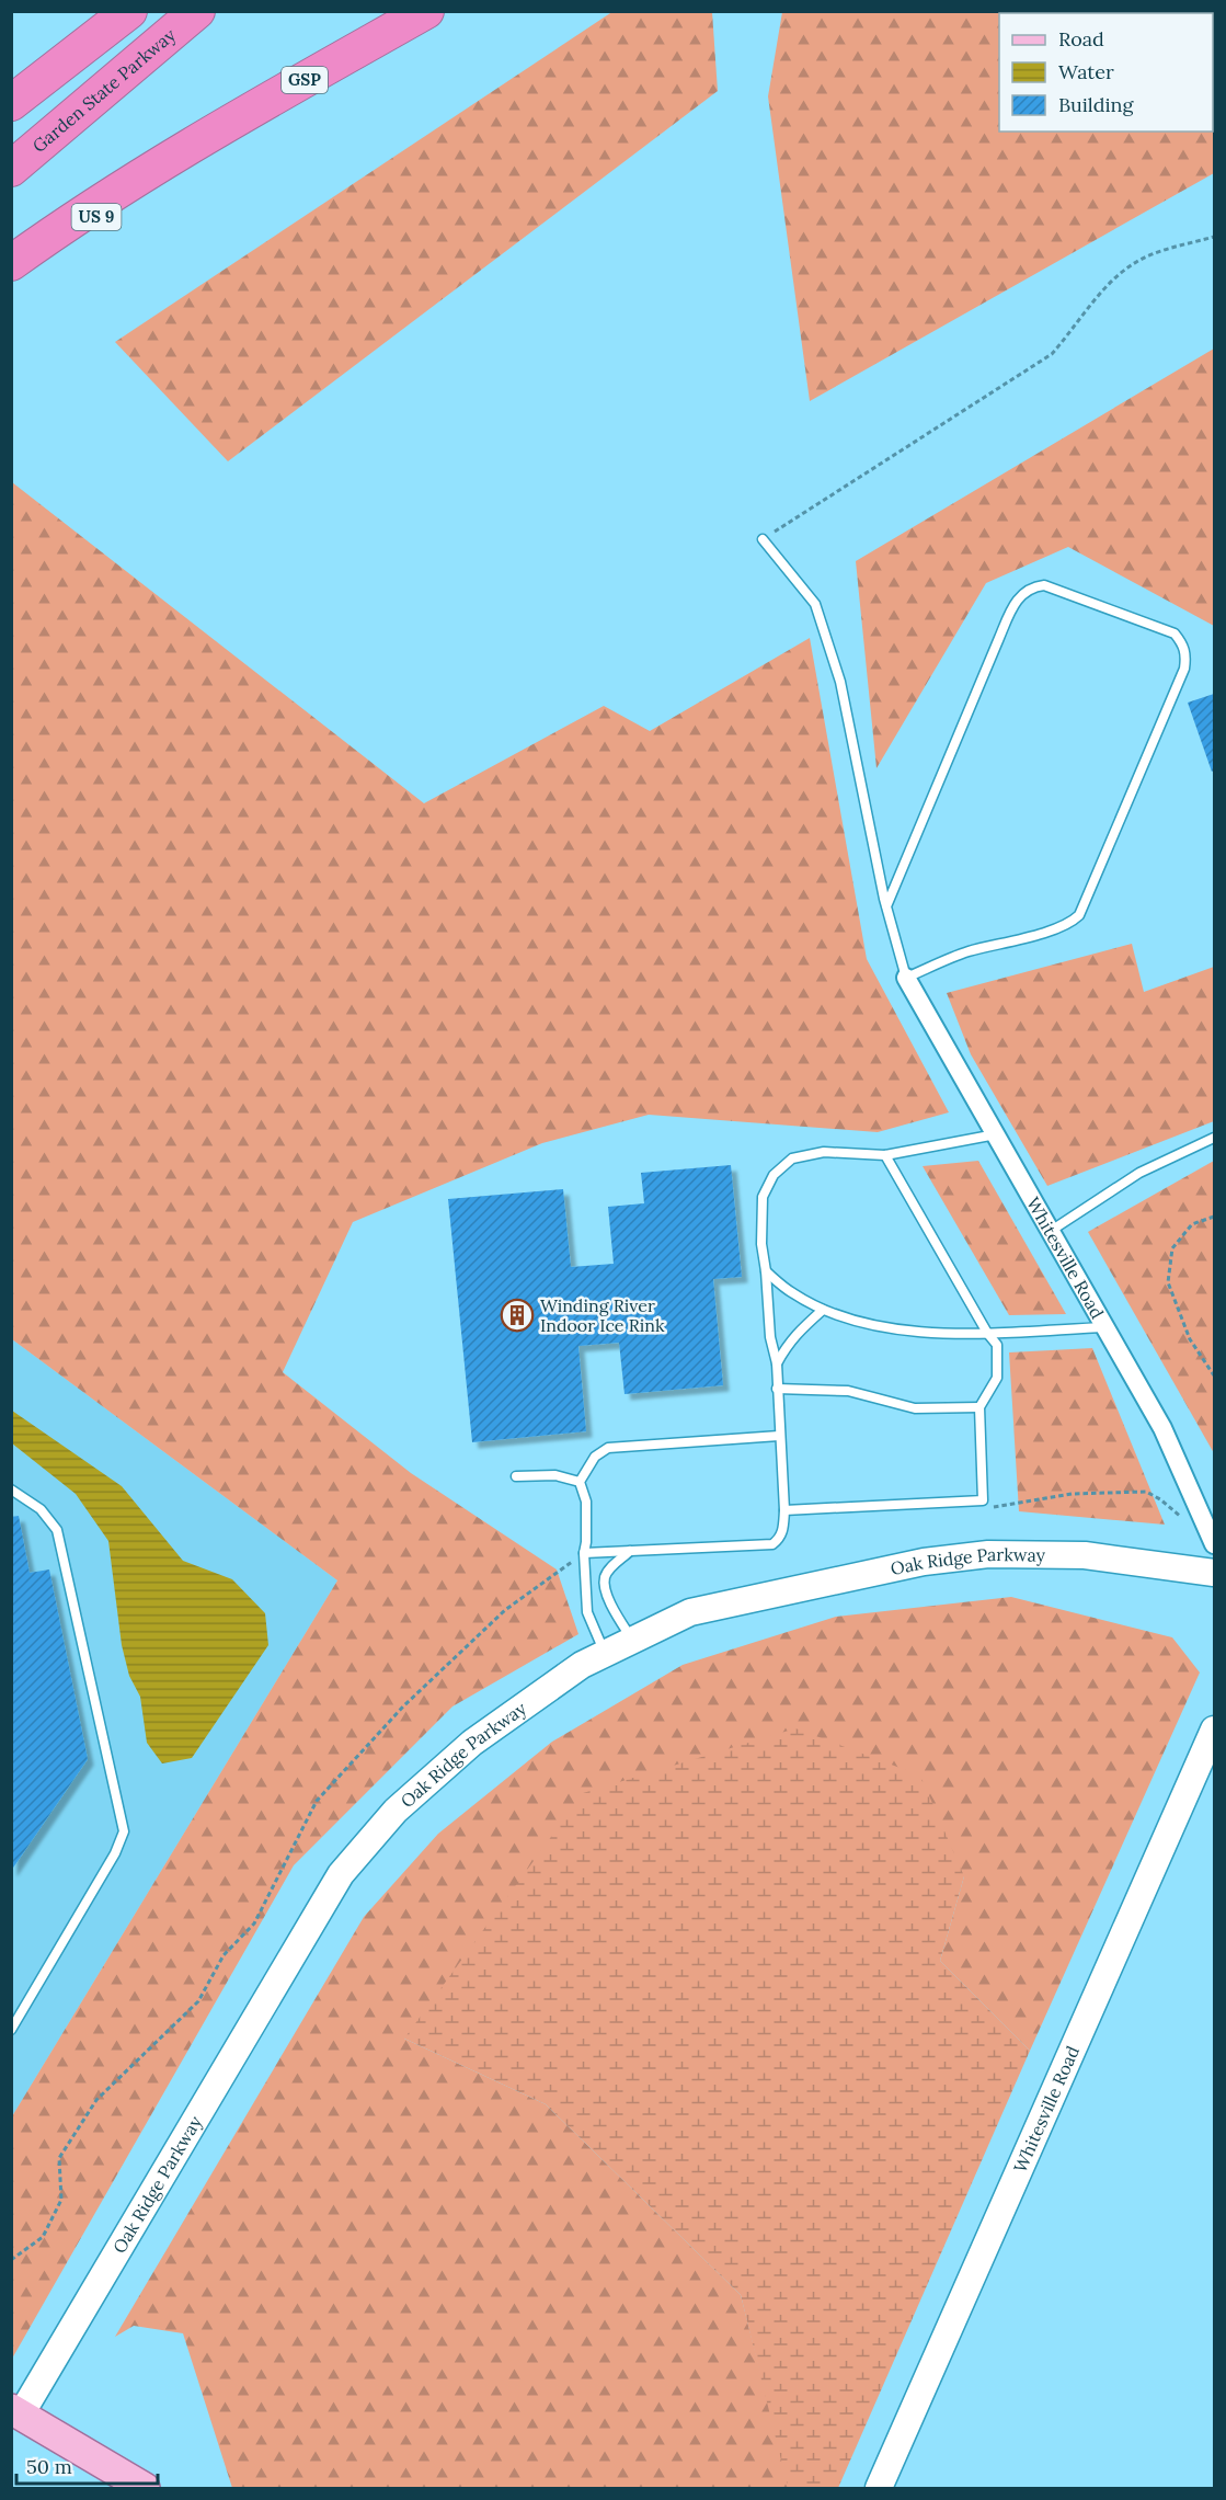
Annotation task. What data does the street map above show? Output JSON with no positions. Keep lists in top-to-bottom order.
{
  "streets": {
    "highway": ["GSP", "Garden State Parkway", "US 9"],
    "street": ["Whitesville Road", "Oak Ridge Parkway"]
  },
  "crossings": [
    ["GSP", "US 9"]
  ],
  "places": {
    "building": ["Winding River Indoor Ice Rink"]
  },
  "legend": ["Road", "Water", "Building"],
  "scale_bar": "50 m"
}
